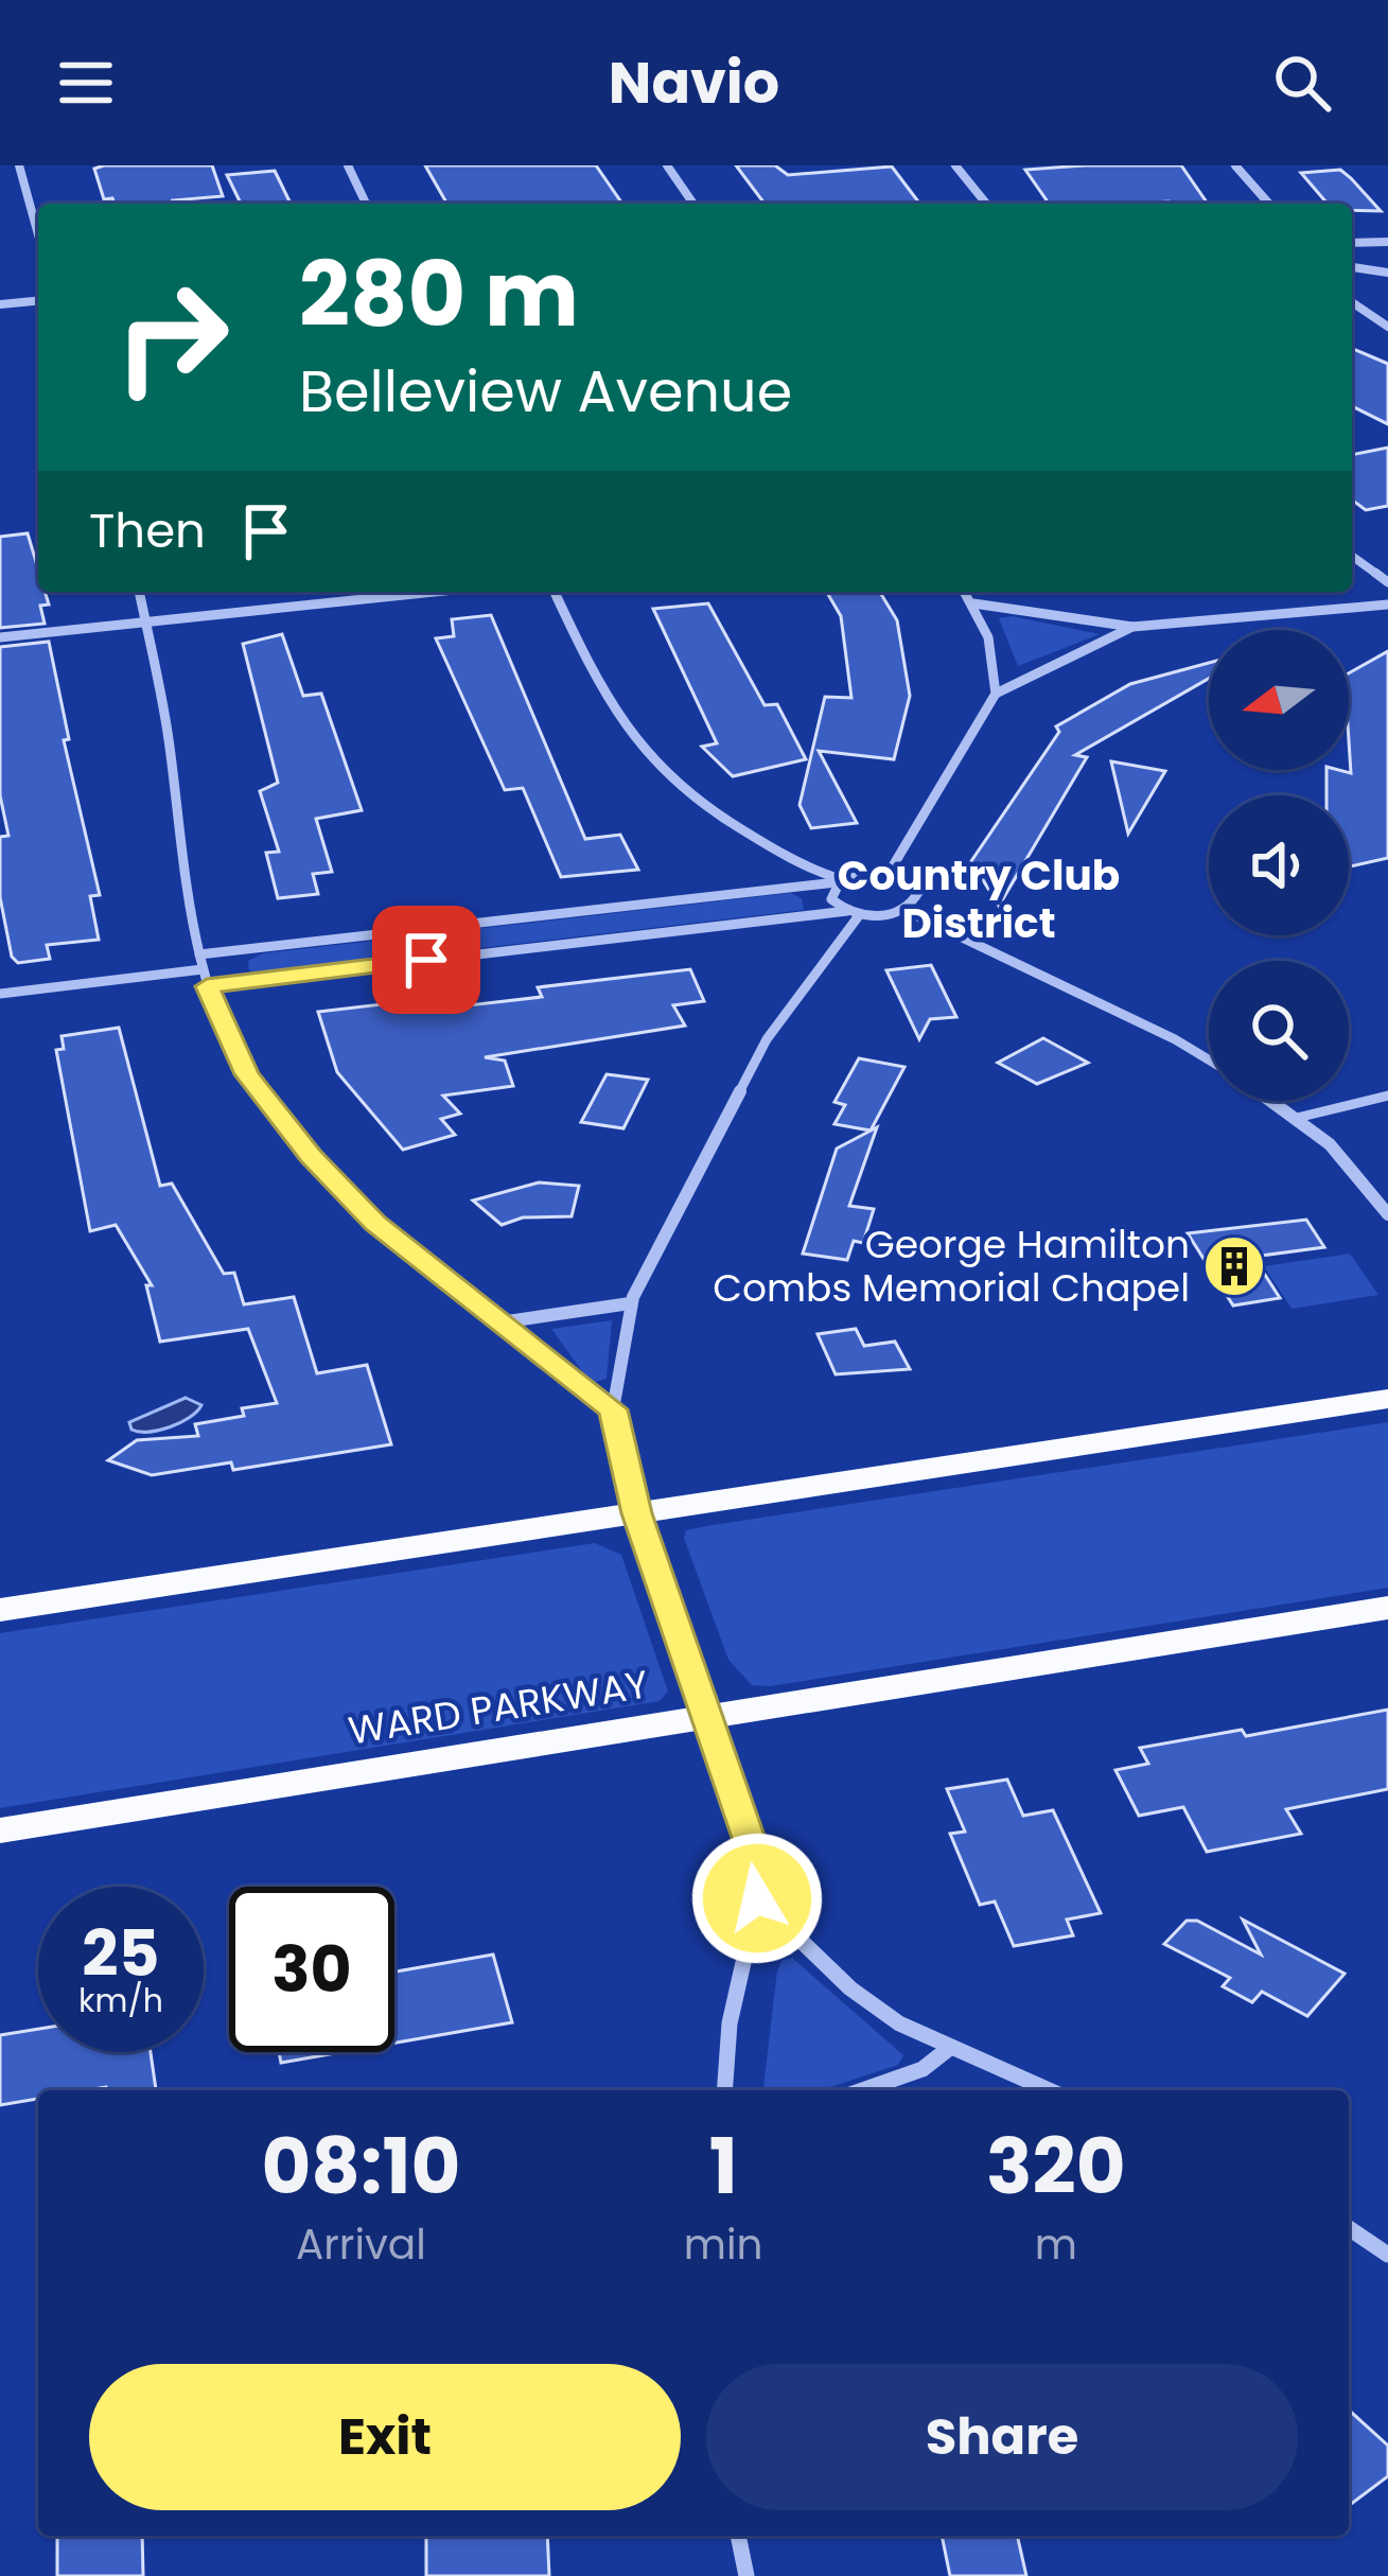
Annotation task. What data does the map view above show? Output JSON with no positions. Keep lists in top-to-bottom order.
{
  "streets": {
    "main road": ["WARD PARKWAY"]
  },
  "districts": ["Country Club District"],
  "places": {
    "building": ["George Hamilton Combs Memorial Chapel"]
  },
  "north": "left",
  "page": {
    "header": "Navio",
    "turn": ["280 m", "Belleview Avenue"],
    "then": "Then",
    "speed": "25 km/h",
    "limit": "30",
    "eta": [
      "08:10",
      "Arrival",
      "1",
      "min",
      "320",
      "m"
    ],
    "buttons": ["Exit", "Share"]
  }
}
